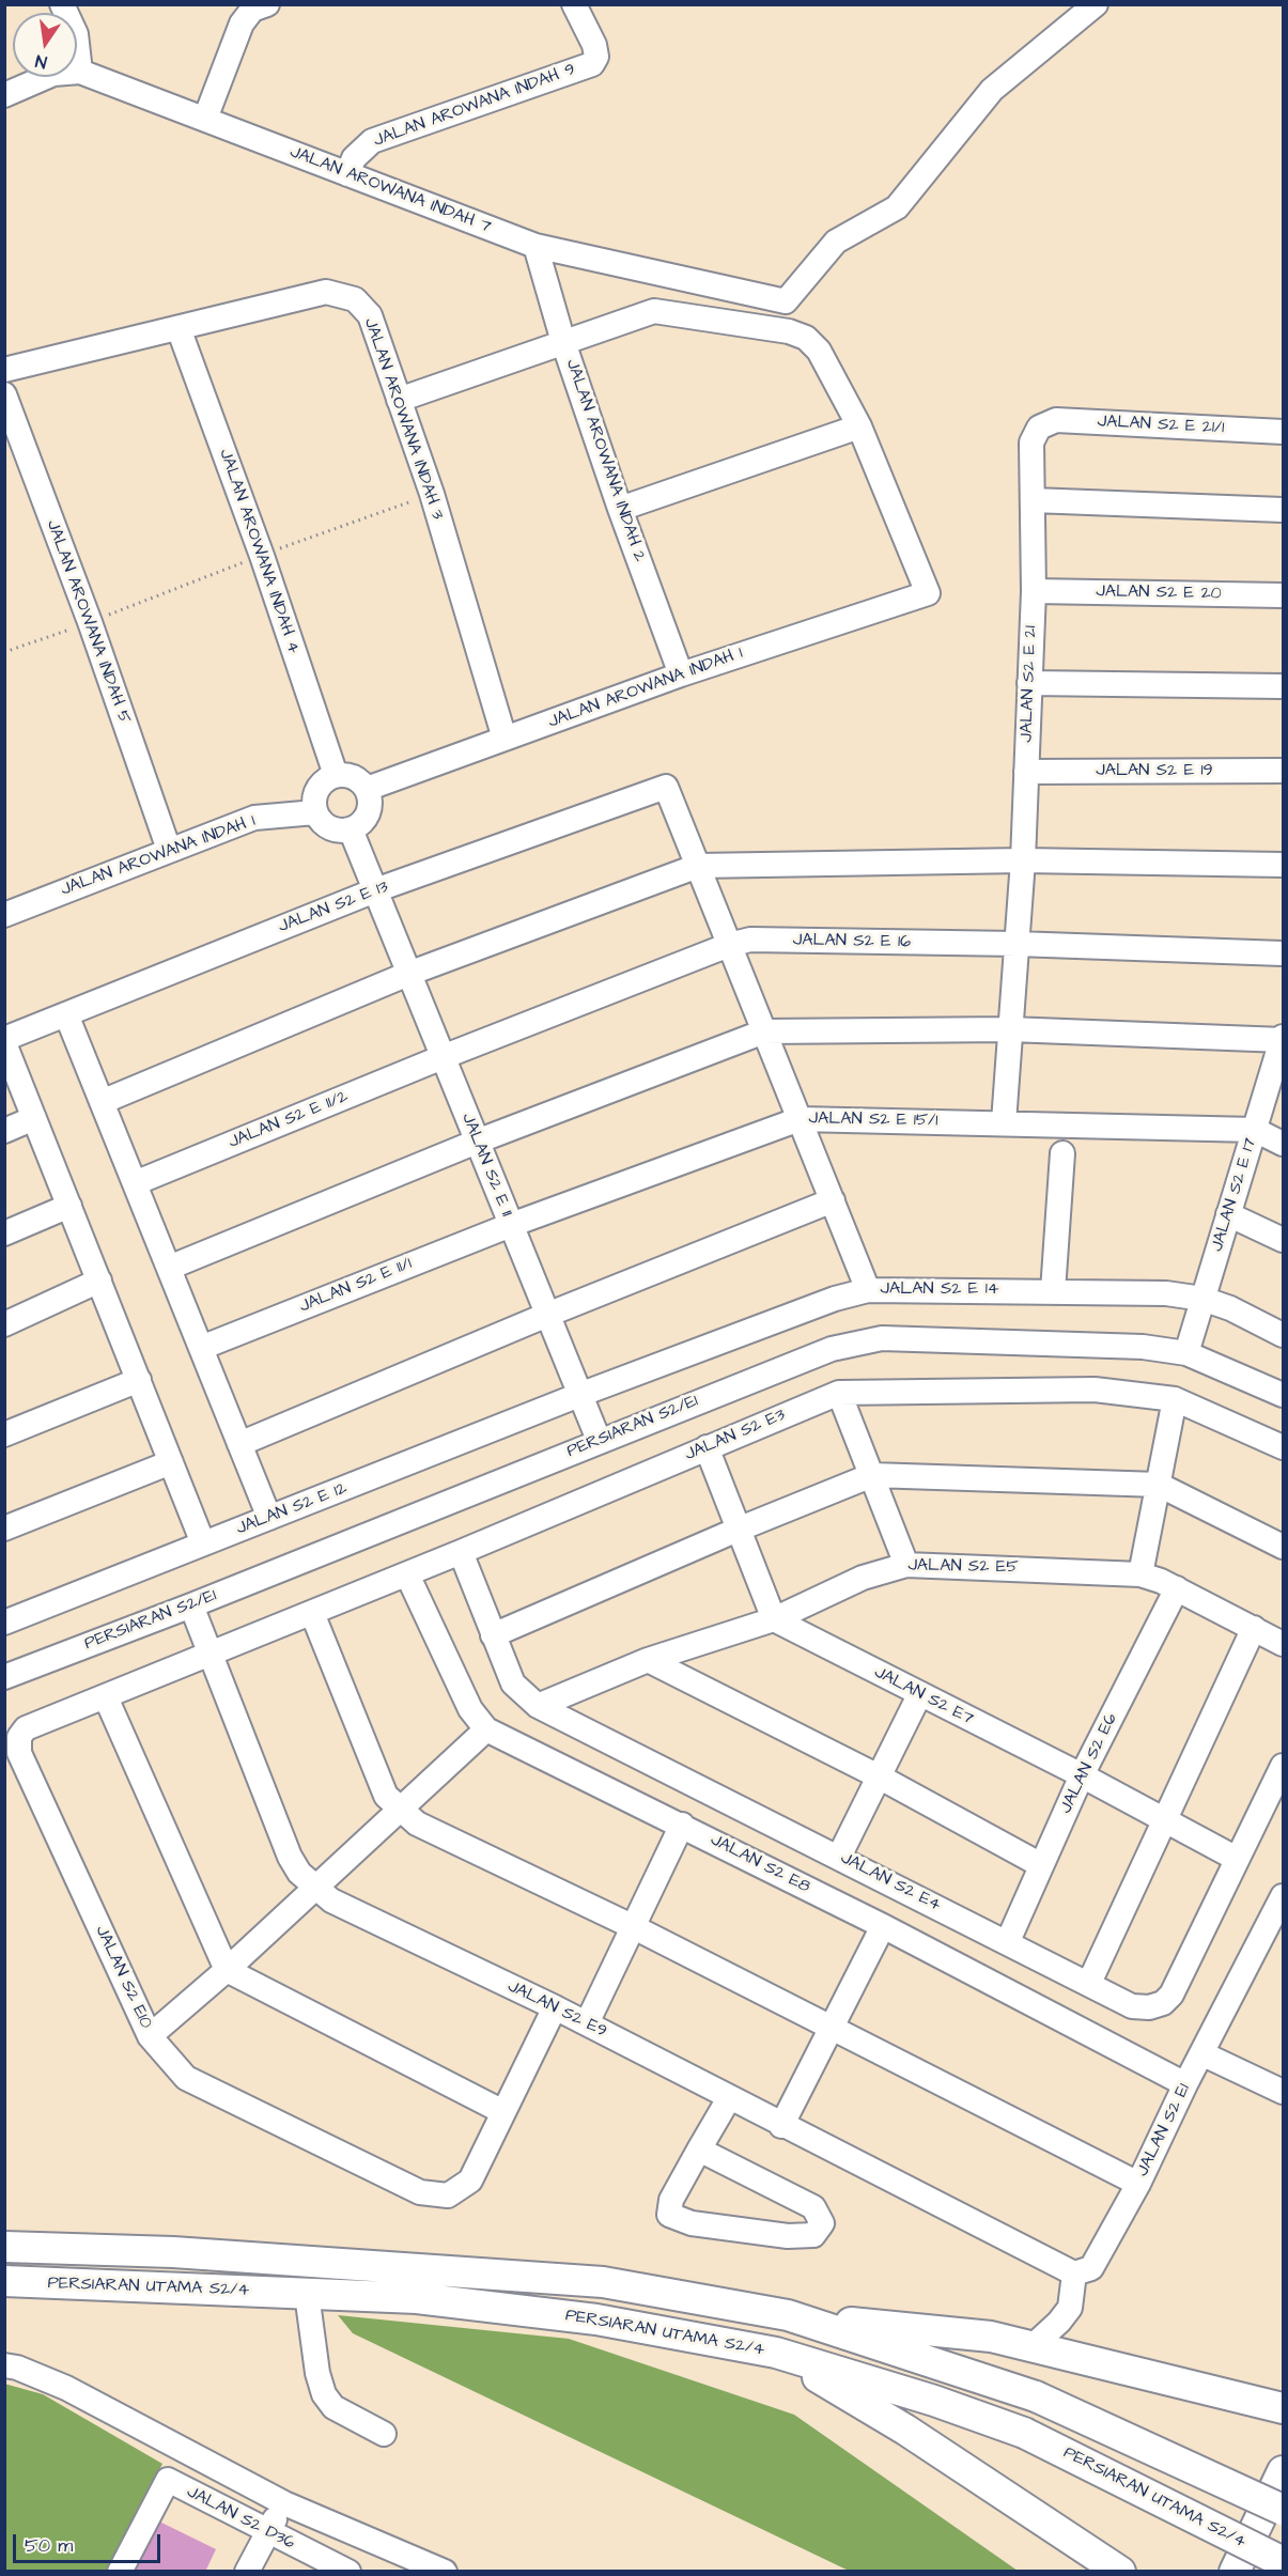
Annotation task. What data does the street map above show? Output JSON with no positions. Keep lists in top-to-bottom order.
{
  "streets": {
    "main road": ["PERSIARAN UTAMA S2/4"],
    "street": [
      "JALAN AROWANA INDAH 9",
      "JALAN AROWANA INDAH 7",
      "JALAN AROWANA INDAH 3",
      "JALAN S2 E 21/1",
      "JALAN AROWANA INDAH 2",
      "JALAN AROWANA INDAH 4",
      "JALAN S2 E 20",
      "JALAN AROWANA INDAH 5",
      "JALAN S2 E 21",
      "JALAN AROWANA INDAH 1",
      "JALAN S2 E 19",
      "JALAN S2 E 13",
      "JALAN S2 E 16",
      "JALAN S2 E 11/2",
      "JALAN S2 E 15/1",
      "JALAN S2 E 11",
      "JALAN S2 E 17",
      "JALAN S2 E 11/1",
      "JALAN S2 E 14",
      "PERSIARAN S2/E1",
      "JALAN S2 E3",
      "JALAN S2 E 12",
      "JALAN S2 E5",
      "JALAN S2 E7",
      "JALAN S2 E6",
      "JALAN S2 E8",
      "JALAN S2 E4",
      "JALAN S2 E10",
      "JALAN S2 E9",
      "JALAN S2 E1",
      "JALAN S2 D36"
    ]
  },
  "crossings": [
    ["JALAN AROWANA INDAH 9", "JALAN AROWANA INDAH 7"],
    ["JALAN AROWANA INDAH 7", "JALAN AROWANA INDAH 2"],
    ["JALAN AROWANA INDAH 3", "JALAN AROWANA INDAH 4"],
    ["JALAN AROWANA INDAH 3", "JALAN AROWANA INDAH 1"],
    ["JALAN S2 E 21/1", "JALAN S2 E 21"],
    ["JALAN AROWANA INDAH 2", "JALAN AROWANA INDAH 1"],
    ["JALAN AROWANA INDAH 4", "JALAN AROWANA INDAH 1"],
    ["JALAN AROWANA INDAH 4", "JALAN S2 E 11"],
    ["JALAN S2 E 20", "JALAN S2 E 21"],
    ["JALAN AROWANA INDAH 5", "JALAN AROWANA INDAH 1"],
    ["JALAN S2 E 21", "JALAN S2 E 19"],
    ["JALAN S2 E 21", "JALAN S2 E 16"],
    ["JALAN S2 E 21", "JALAN S2 E 15/1"],
    ["JALAN AROWANA INDAH 1", "JALAN S2 E 11"],
    ["JALAN S2 E 13", "JALAN S2 E 11"],
    ["JALAN S2 E 16", "JALAN S2 E 11/2"],
    ["JALAN S2 E 16", "JALAN S2 E 11"],
    ["JALAN S2 E 11/2", "JALAN S2 E 11"],
    ["JALAN S2 E 15/1", "JALAN S2 E 11"],
    ["JALAN S2 E 15/1", "JALAN S2 E 17"],
    ["JALAN S2 E 15/1", "JALAN S2 E 11/1"],
    ["JALAN S2 E 11", "JALAN S2 E 11/1"],
    ["JALAN S2 E 11", "JALAN S2 E 14"],
    ["JALAN S2 E 11", "PERSIARAN S2/E1"],
    ["JALAN S2 E 11", "JALAN S2 E 12"],
    ["JALAN S2 E 17", "JALAN S2 E 14"],
    ["JALAN S2 E 17", "PERSIARAN S2/E1"],
    ["JALAN S2 E 14", "JALAN S2 E 12"],
    ["PERSIARAN S2/E1", "JALAN S2 E9"],
    ["JALAN S2 E3", "JALAN S2 E8"],
    ["JALAN S2 E3", "JALAN S2 E4"],
    ["JALAN S2 E3", "JALAN S2 E10"],
    ["JALAN S2 E3", "JALAN S2 E9"],
    ["JALAN S2 E5", "JALAN S2 E7"],
    ["JALAN S2 E5", "JALAN S2 E6"],
    ["JALAN S2 E5", "JALAN S2 E4"],
    ["JALAN S2 E7", "JALAN S2 E6"],
    ["JALAN S2 E7", "JALAN S2 E4"],
    ["JALAN S2 E6", "JALAN S2 E4"],
    ["JALAN S2 E8", "JALAN S2 E1"],
    ["JALAN S2 E10", "JALAN S2 E9"],
    ["JALAN S2 E9", "JALAN S2 E1"]
  ],
  "scale_bar": "50 m",
  "north": "bottom"
}
